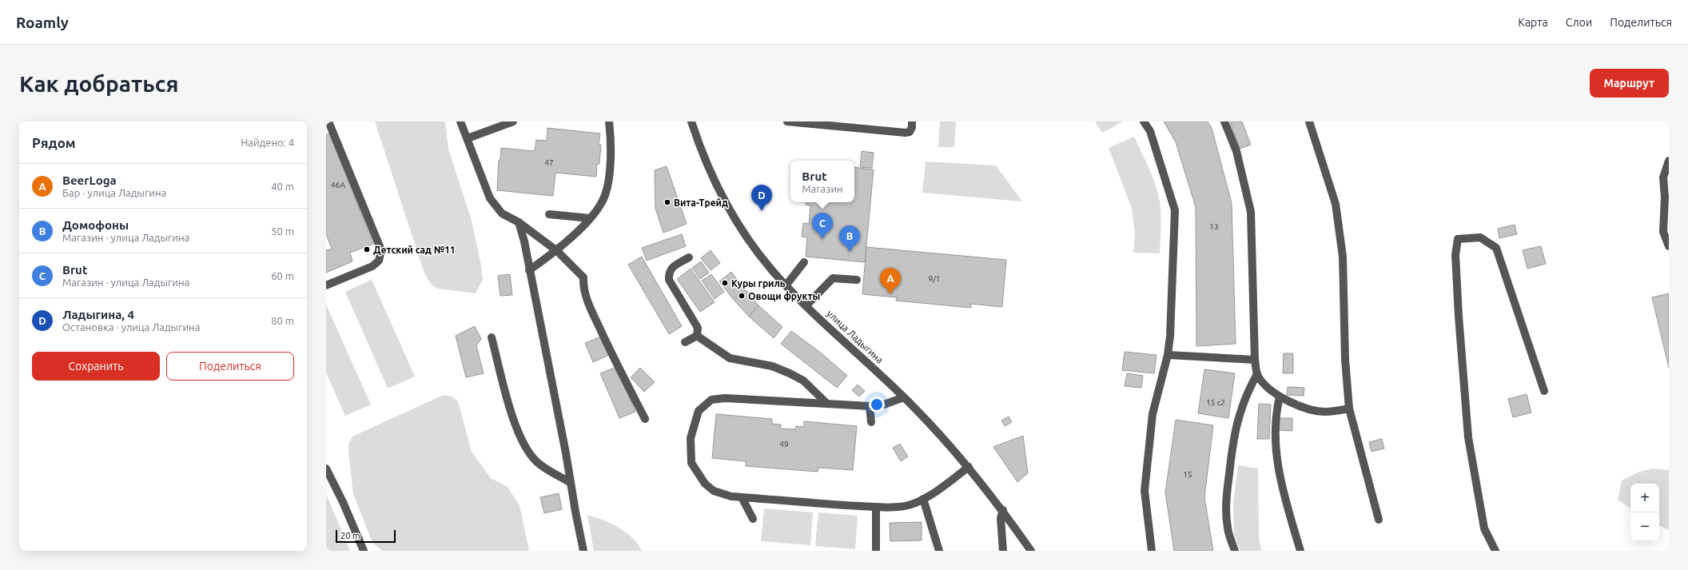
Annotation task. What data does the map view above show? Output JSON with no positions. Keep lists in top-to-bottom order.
{
  "streets": {
    "street": ["улица Ладыгина"]
  },
  "places": [
    "Вита-Трейд",
    "Детский сад №11",
    "Куры гриль",
    "Овощи фрукты"
  ],
  "house_numbers": [
    "47",
    "46А",
    "13",
    "9/1",
    "15 с2",
    "49",
    "15"
  ],
  "scale_bar": "20 m",
  "page": {
    "header": "Roamly",
    "nav": ["Карта", "Слои", "Поделиться"],
    "buttons": [
      "Маршрут",
      ["Сохранить", "Поделиться"]
    ],
    "title": "Как добраться",
    "heading": ["Рядом", "Найдено: 4"],
    "popup": ["Brut", "Магазин"],
    "list": [
      {
        "mark": "A",
        "name": "BeerLoga",
        "note": "Бар · улица Ладыгина",
        "value": "40 m"
      },
      {
        "mark": "B",
        "name": "Домофоны",
        "note": "Магазин · улица Ладыгина",
        "value": "50 m"
      },
      {
        "mark": "C",
        "name": "Brut",
        "note": "Магазин · улица Ладыгина",
        "value": "60 m"
      },
      {
        "mark": "D",
        "name": "Ладыгина, 4",
        "note": "Остановка · улица Ладыгина",
        "value": "80 m"
      }
    ],
    "pins": [
      "D",
      "C",
      "B",
      "A"
    ],
    "map_buttons": ["+", "−"],
    "scale": "20 m"
  }
}
